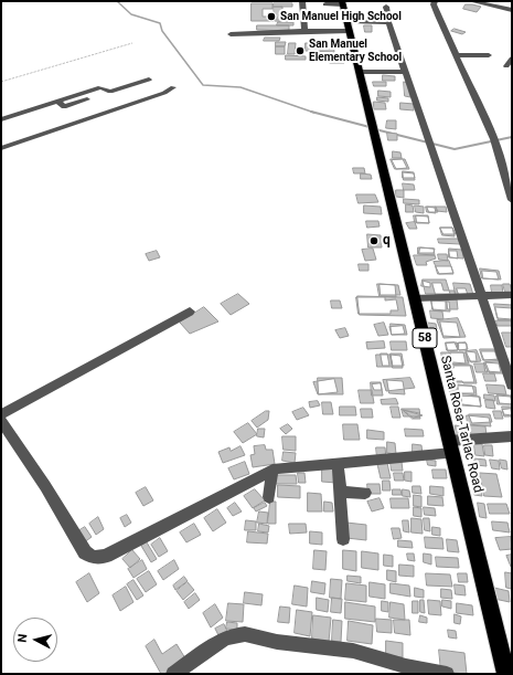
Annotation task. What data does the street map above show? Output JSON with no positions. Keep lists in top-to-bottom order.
{
  "streets": {
    "highway": ["58", "Santa Rosa-Tarlac Road"]
  },
  "places": ["San Manuel High School", "San Manuel Elementary School", "q"],
  "north": "left"
}
